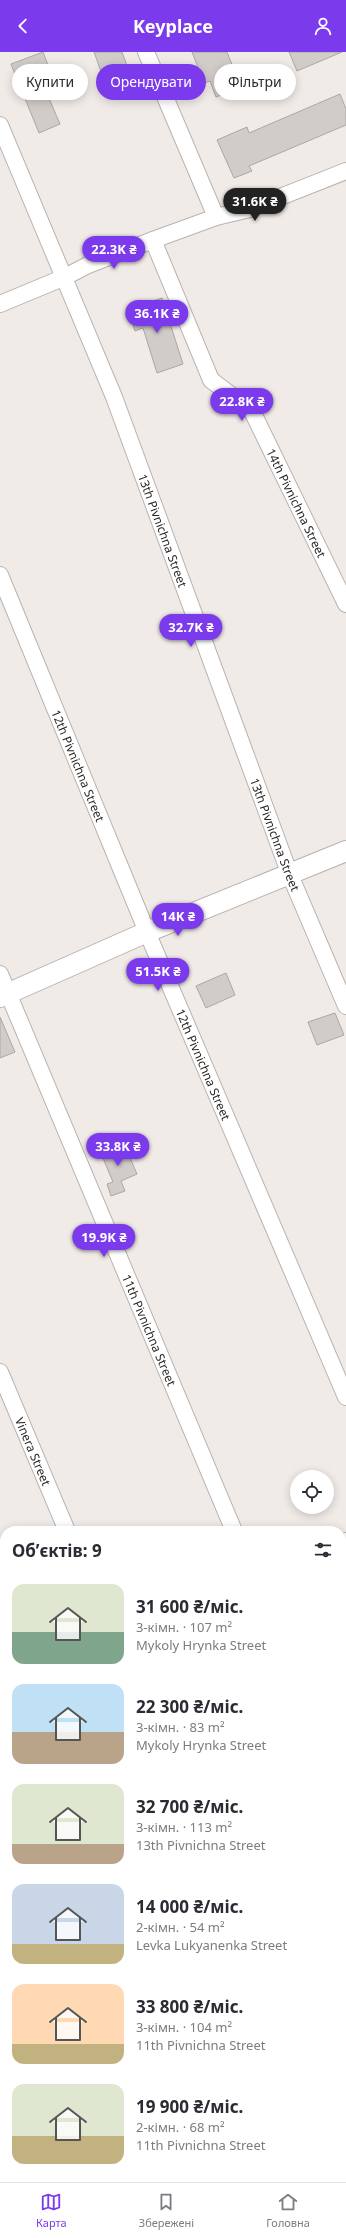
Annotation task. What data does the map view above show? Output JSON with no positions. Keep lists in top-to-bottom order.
{
  "streets": {
    "street": [
      "14th Pivnichna Street",
      "13th Pivnichna Street",
      "12th Pivnichna Street",
      "11th Pivnichna Street",
      "Vinera Street"
    ]
  },
  "page": {
    "header": "Keyplace",
    "chip": ["Купити", "Орендувати", "Фільтри"],
    "price": [
      "31.6K ₴",
      "22.3K ₴",
      "36.1K ₴",
      "22.8K ₴",
      "32.7K ₴",
      "14K ₴",
      "51.5K ₴",
      "33.8K ₴",
      "19.9K ₴"
    ],
    "heading": "Об’єктів: 9",
    "list": [
      {
        "name": "31 600 ₴/міс.",
        "note": "3-кімн. · 107 m² · Mykoly Hrynka Street"
      },
      {
        "name": "22 300 ₴/міс.",
        "note": "3-кімн. · 83 m² · Mykoly Hrynka Street"
      },
      {
        "name": "32 700 ₴/міс.",
        "note": "3-кімн. · 113 m² · 13th Pivnichna Street"
      },
      {
        "name": "14 000 ₴/міс.",
        "note": "2-кімн. · 54 m² · Levka Lukyanenka Street"
      },
      {
        "name": "33 800 ₴/міс.",
        "note": "3-кімн. · 104 m² · 11th Pivnichna Street"
      },
      {
        "name": "19 900 ₴/міс.",
        "note": "2-кімн. · 68 m² · 11th Pivnichna Street"
      }
    ],
    "tabs": ["Карта", "Збережені", "Головна"]
  }
}
